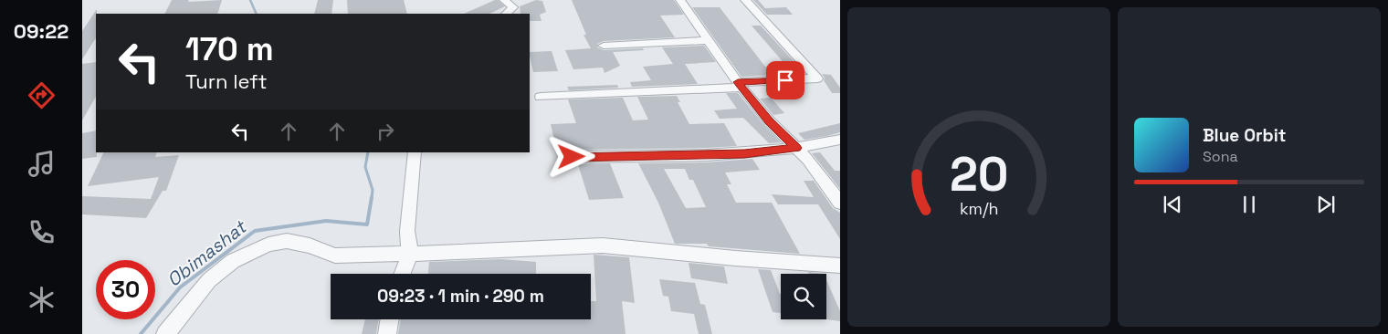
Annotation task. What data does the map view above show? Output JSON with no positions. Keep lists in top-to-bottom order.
{
  "water": ["Obimashat"],
  "page": {
    "tabs": "09:22",
    "turn": ["170 m", "Turn left"],
    "song": ["Blue Orbit", "Sona"],
    "limit": "30",
    "trip": "09:23 · 1 min · 290 m",
    "gauge": ["20", "km/h"]
  }
}
